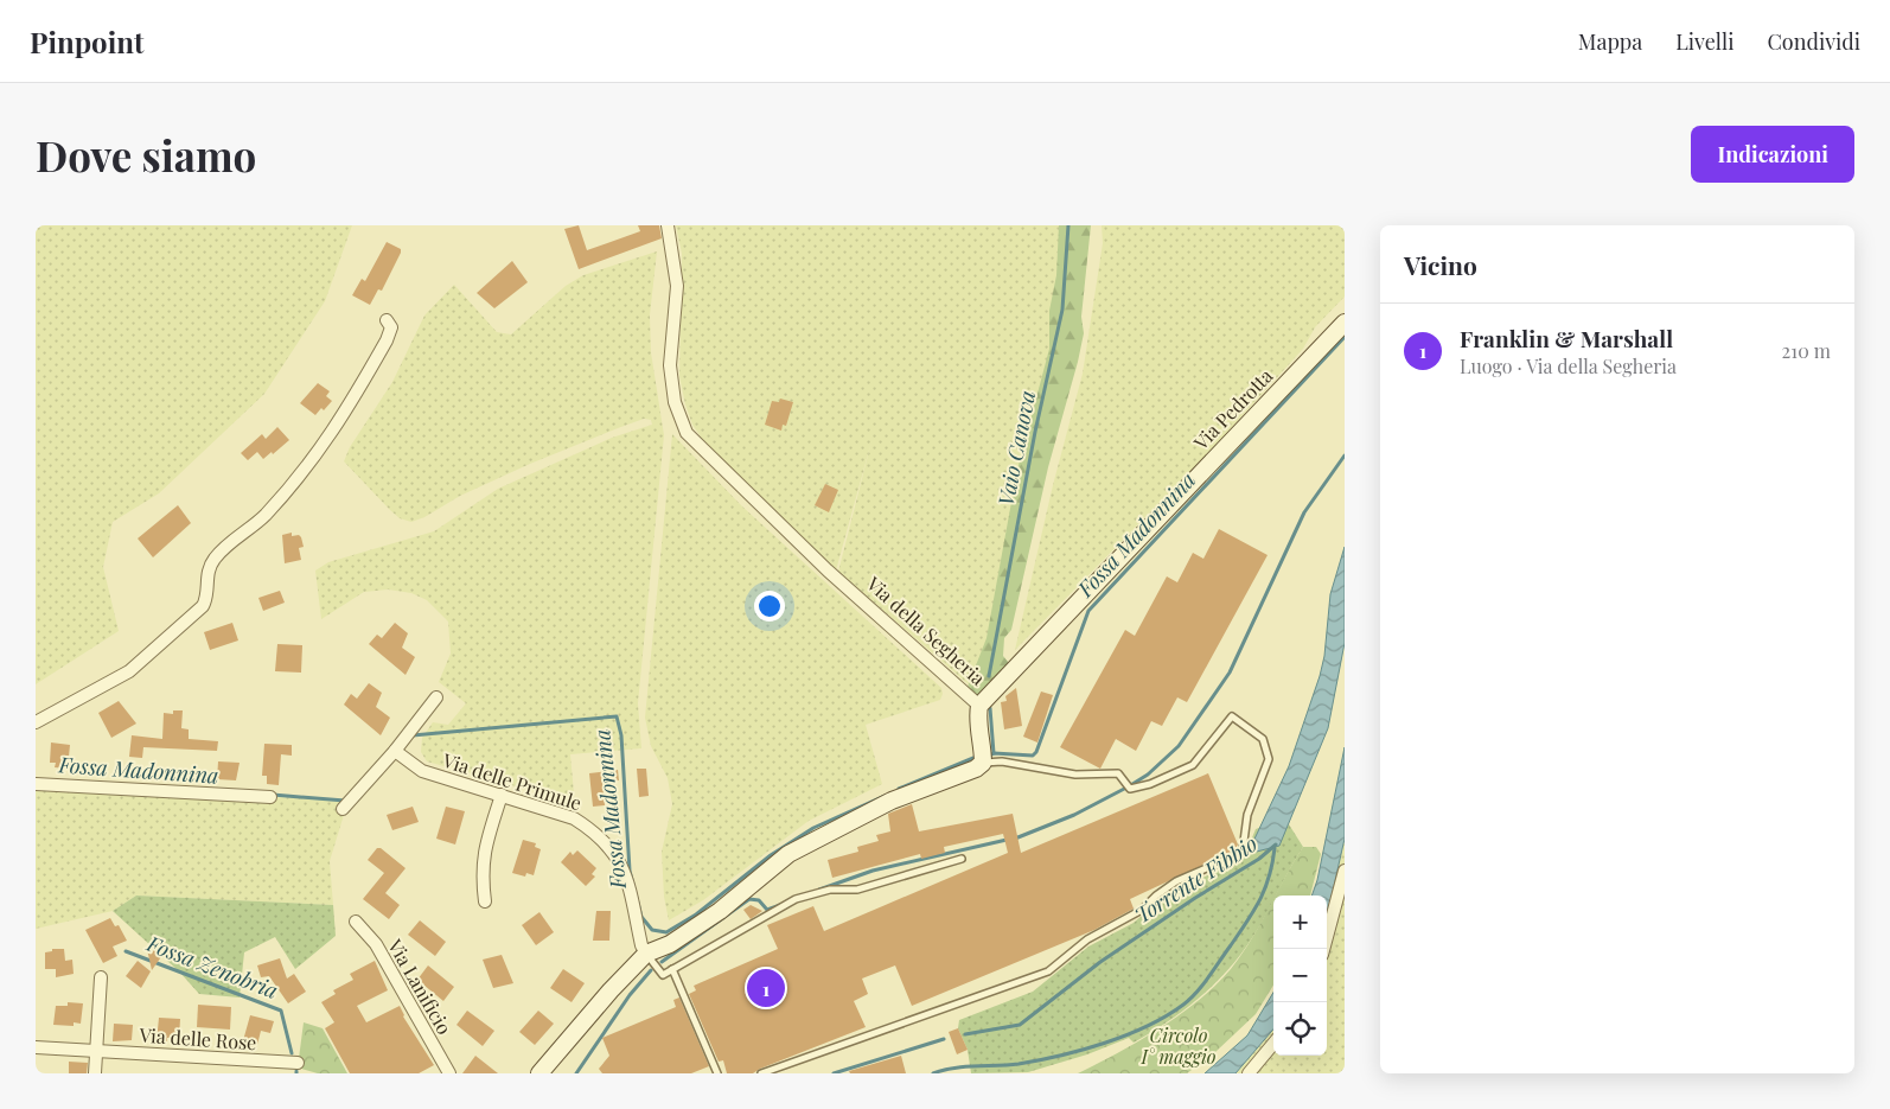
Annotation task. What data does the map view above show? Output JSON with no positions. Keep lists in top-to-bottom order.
{
  "streets": {
    "street": [
      "Via Pedrotta",
      "Via della Segheria",
      "Via delle Primule",
      "Via Lanificio",
      "Via delle Rose"
    ]
  },
  "crossings": [
    ["Via Pedrotta", "Via della Segheria"]
  ],
  "water": [
    "Vaio Canova",
    "Fossa Madonnina",
    "Torrente Fibbio",
    "Fossa Zenobria"
  ],
  "parks": ["Circolo I° maggio"],
  "page": {
    "header": "Pinpoint",
    "nav": ["Mappa", "Livelli", "Condividi"],
    "buttons": "Indicazioni",
    "title": "Dove siamo",
    "heading": "Vicino",
    "list": [
      {
        "mark": "1",
        "name": "Franklin & Marshall",
        "note": "Luogo · Via della Segheria",
        "value": "210 m"
      }
    ],
    "map_buttons": ["+", "−"],
    "pins": "1"
  }
}
